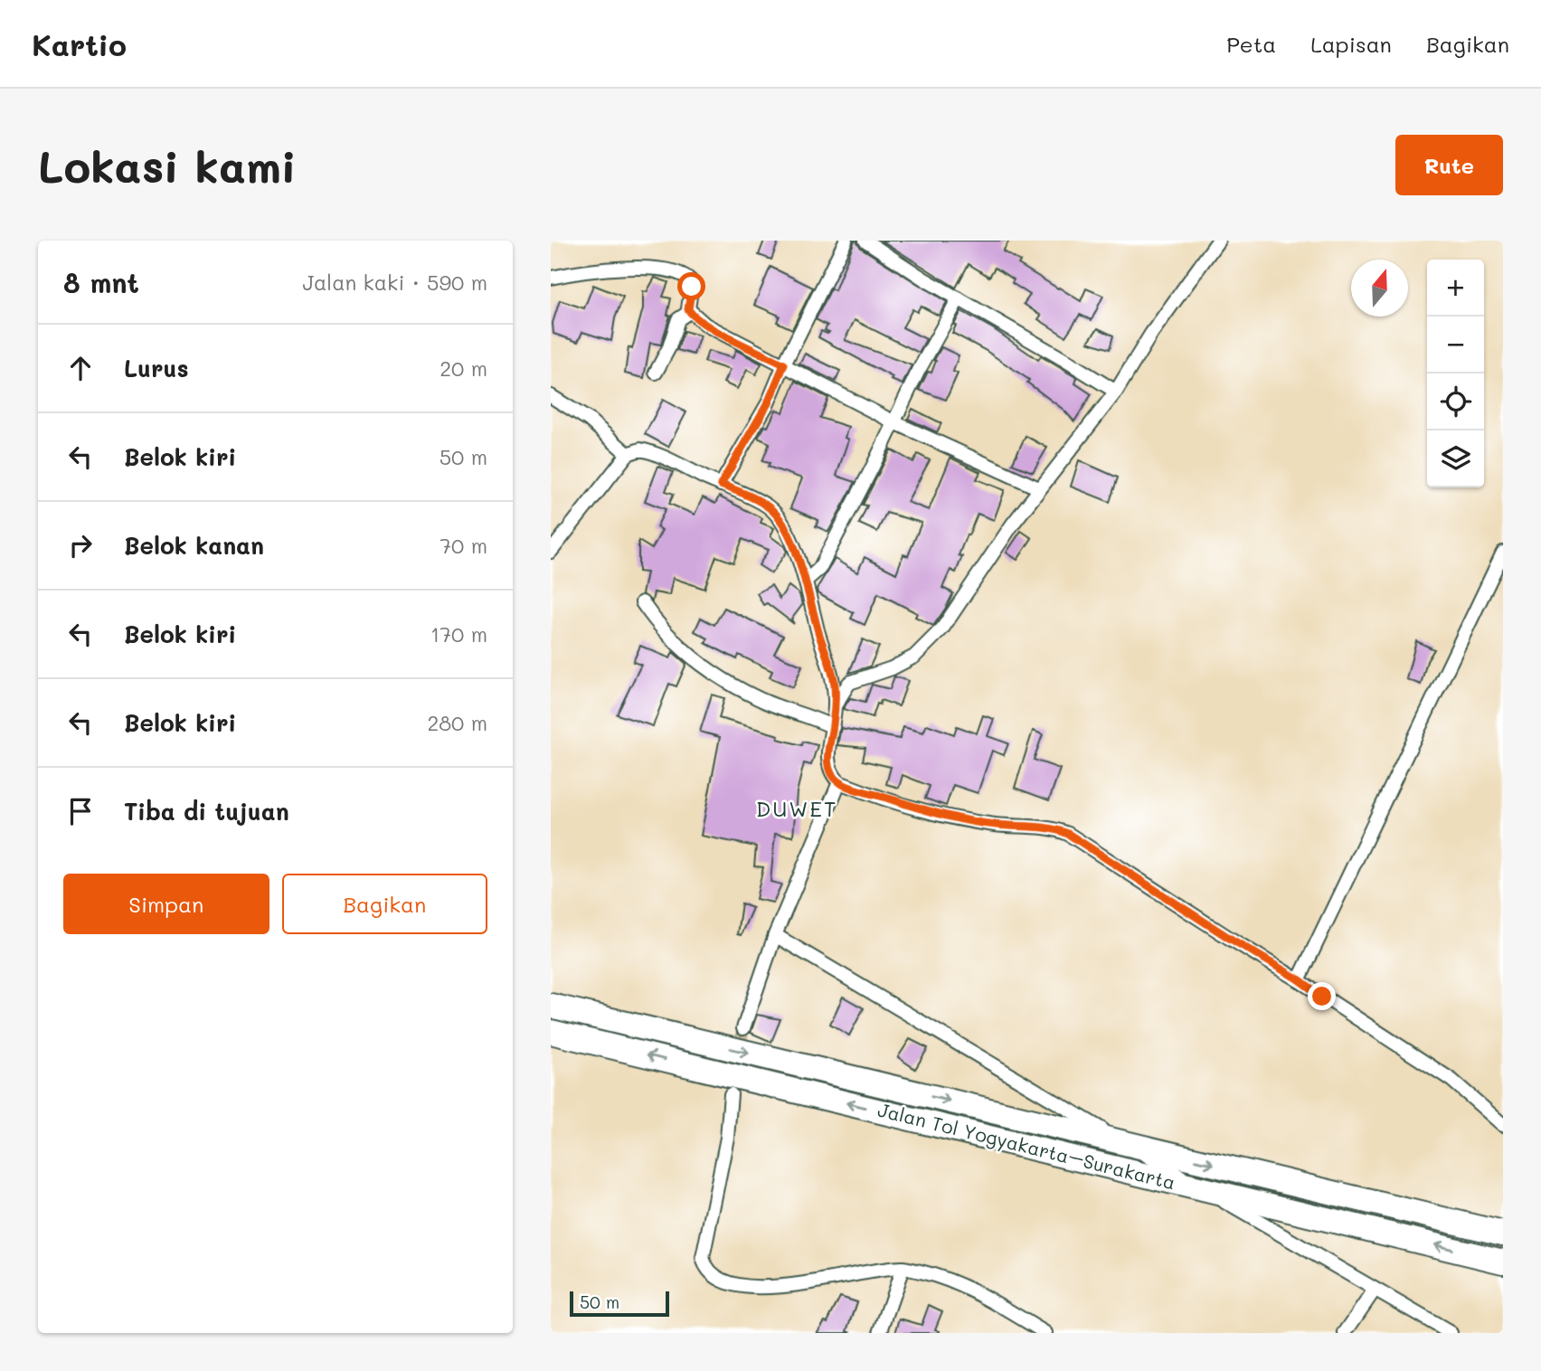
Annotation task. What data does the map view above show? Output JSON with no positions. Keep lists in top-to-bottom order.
{
  "streets": {
    "highway": ["Jalan Tol Yogyakarta–Surakarta"]
  },
  "districts": ["DUWET"],
  "scale_bar": "50 m",
  "north": "top",
  "page": {
    "header": "Kartio",
    "nav": ["Peta", "Lapisan", "Bagikan"],
    "buttons": [
      "Rute",
      ["Simpan", "Bagikan"]
    ],
    "title": "Lokasi kami",
    "heading": ["8 mnt", "Jalan kaki · 590 m"],
    "map_buttons": ["+", "−"],
    "list": [
      ["Lurus", "20 m"],
      ["Belok kiri", "50 m"],
      ["Belok kanan", "70 m"],
      ["Belok kiri", "170 m"],
      ["Belok kiri", "280 m"],
      "Tiba di tujuan"
    ],
    "scale": "50 m"
  }
}
